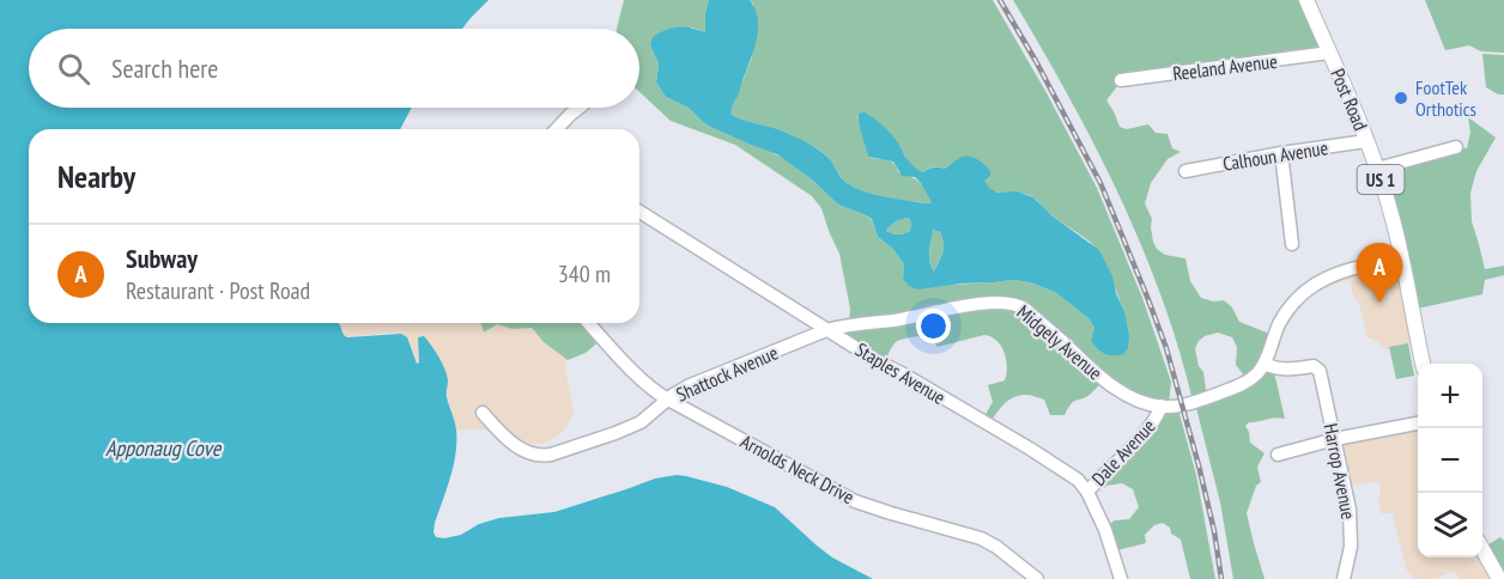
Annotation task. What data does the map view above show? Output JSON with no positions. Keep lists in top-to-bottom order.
{
  "streets": {
    "main road": ["Post Road", "US 1"],
    "street": [
      "Reeland Avenue",
      "Calhoun Avenue",
      "Midgely Avenue",
      "Shattock Avenue",
      "Staples Avenue",
      "Dale Avenue",
      "Arnolds Neck Drive",
      "Harrop Avenue"
    ]
  },
  "crossings": [
    ["Reeland Avenue", "Post Road"],
    ["Post Road", "Calhoun Avenue"],
    ["Midgely Avenue", "Shattock Avenue"],
    ["Midgely Avenue", "Staples Avenue"],
    ["Midgely Avenue", "Dale Avenue"],
    ["Shattock Avenue", "Staples Avenue"],
    ["Shattock Avenue", "Arnolds Neck Drive"],
    ["Staples Avenue", "Dale Avenue"],
    ["Dale Avenue", "Harrop Avenue"]
  ],
  "water": ["Apponaug Cove"],
  "places": ["FootTek Orthotics"],
  "page": {
    "search": "Search here",
    "heading": "Nearby",
    "list": [
      {
        "mark": "A",
        "name": "Subway",
        "note": "Restaurant · Post Road",
        "value": "340 m"
      }
    ],
    "pins": "A",
    "map_buttons": ["+", "−"]
  }
}
